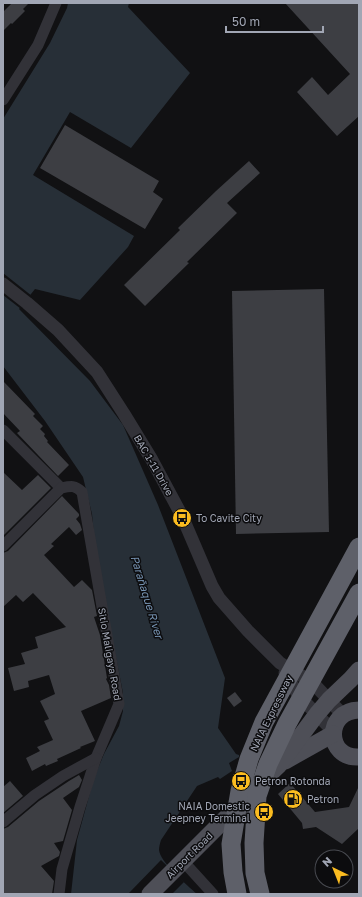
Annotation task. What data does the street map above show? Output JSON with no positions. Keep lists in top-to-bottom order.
{
  "streets": {
    "highway": ["NAIA Expressway"],
    "main road": ["Airport Road"],
    "street": ["BAC 1-11 Drive", "Sitio Maligaya Road"]
  },
  "water": ["Parañaque River"],
  "places": {
    "bus stop": ["To Cavite City", "Petron Rotonda", "NAIA Domestic Jeepney Terminal"],
    "fuel station": ["Petron"]
  },
  "scale_bar": "50 m",
  "north": "top left"
}
